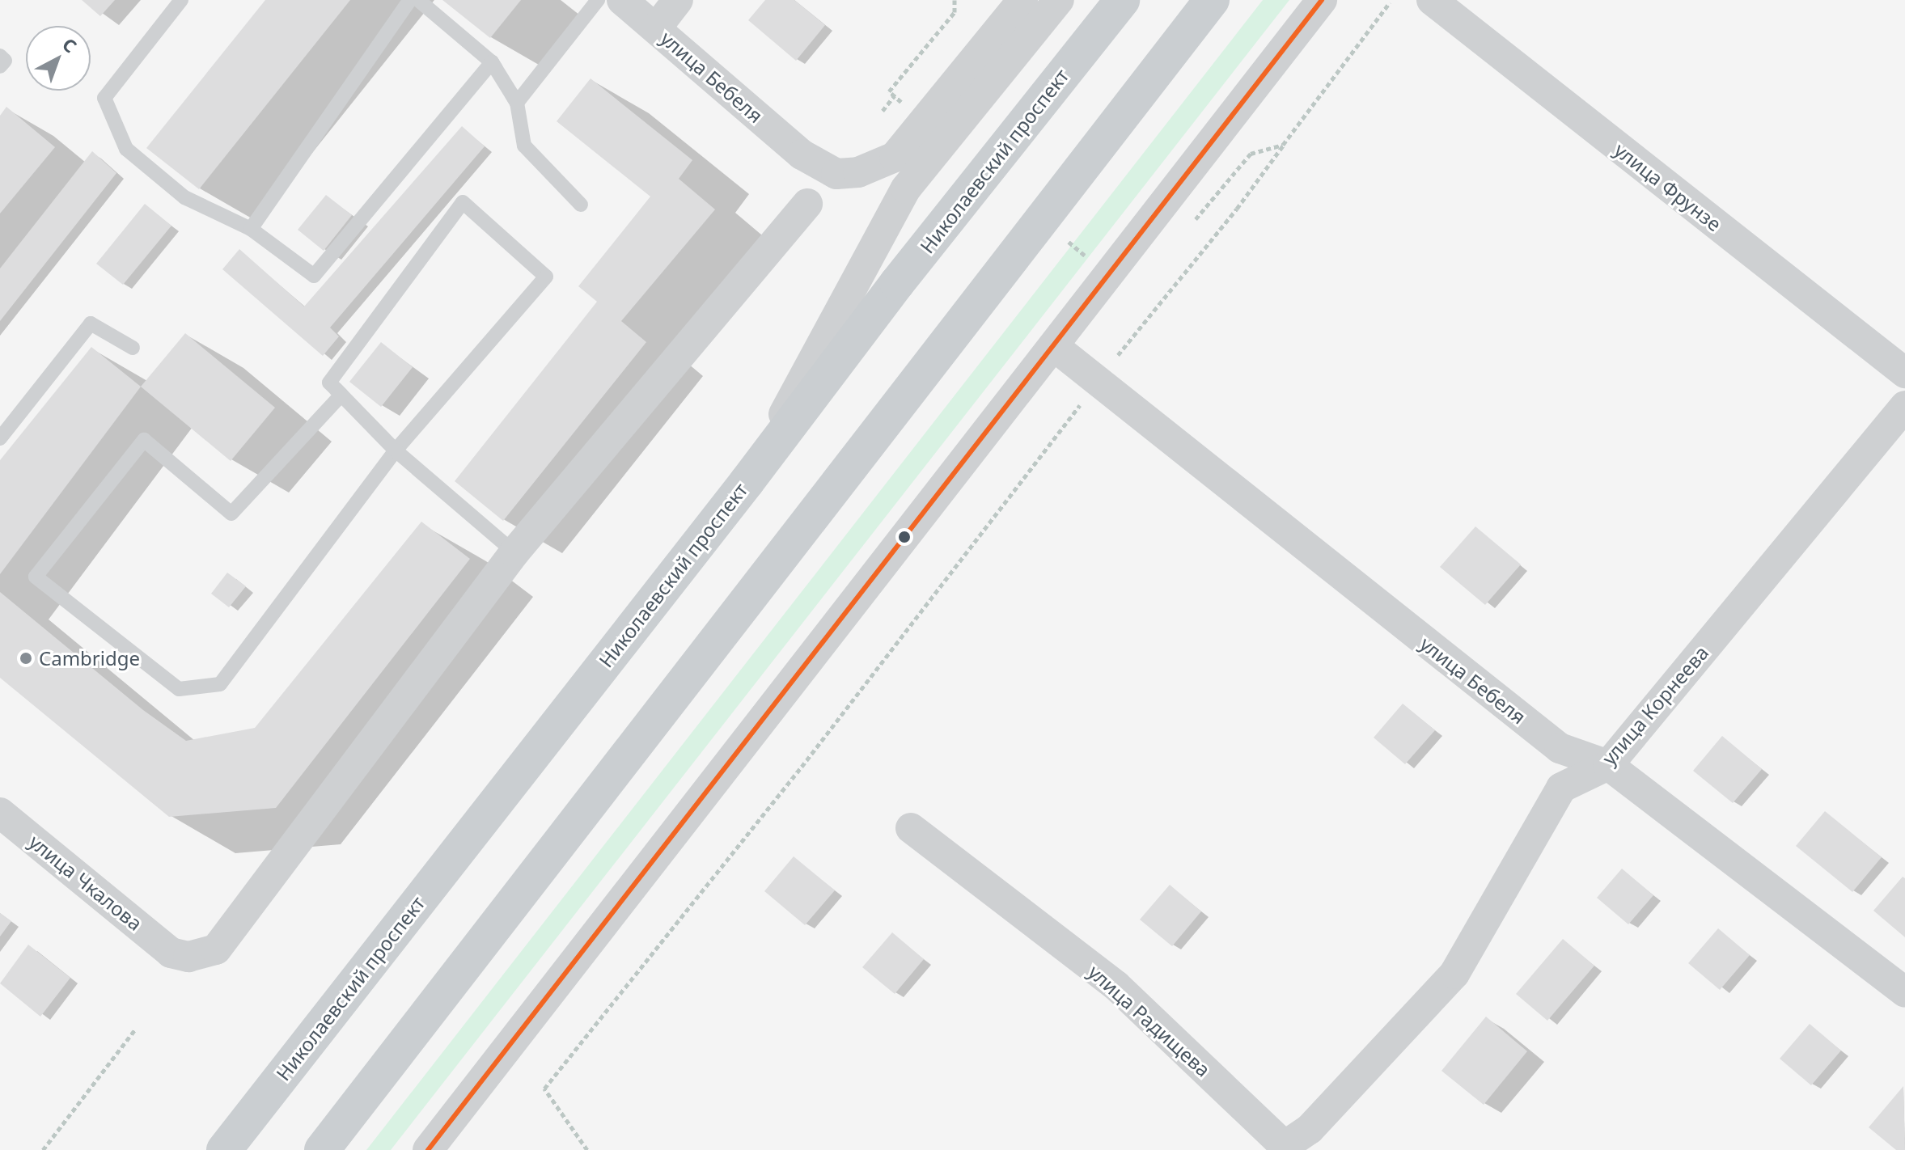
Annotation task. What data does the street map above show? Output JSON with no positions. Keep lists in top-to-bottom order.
{
  "streets": {
    "main road": ["Николаевский проспект"],
    "street": [
      "улица Бебеля",
      "улица Фрунзе",
      "улица Корнеева",
      "улица Чкалова",
      "улица Радищева"
    ]
  },
  "crossings": [
    ["улица Бебеля", "улица Корнеева"],
    ["улица Корнеева", "улица Радищева"]
  ],
  "places": ["Cambridge"],
  "north": "top right"
}
